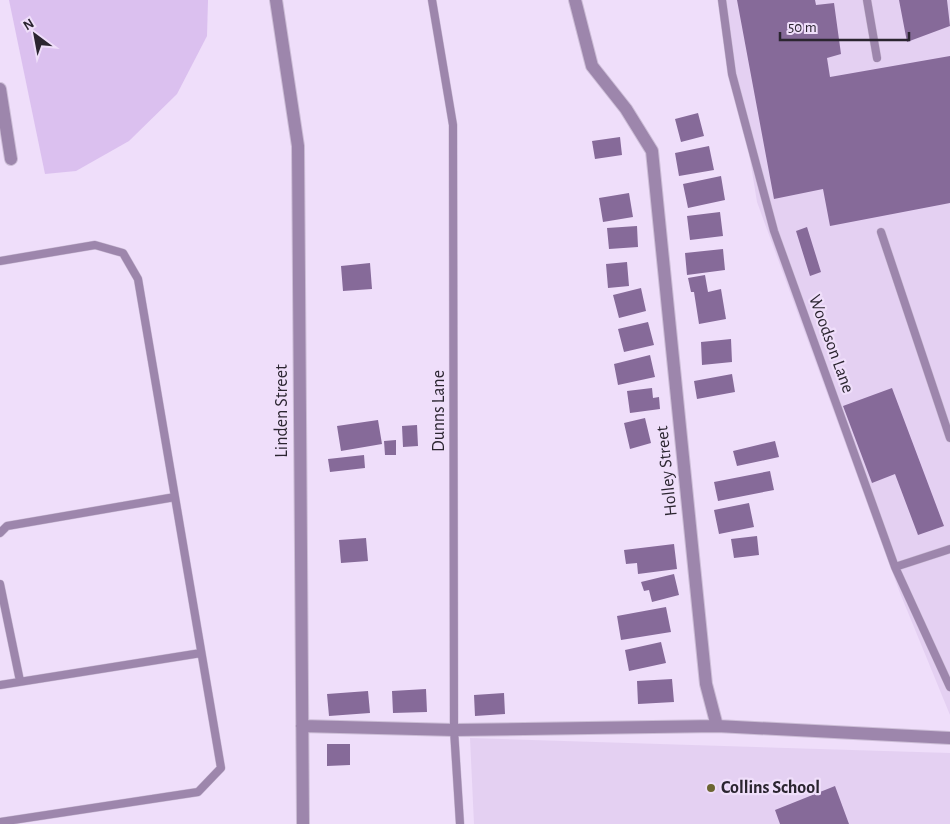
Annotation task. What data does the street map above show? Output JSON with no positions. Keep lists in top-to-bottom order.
{
  "streets": {
    "street": ["Linden Street", "Holley Street"],
    "lane": ["Woodson Lane", "Dunns Lane"]
  },
  "places": ["Collins School"],
  "scale_bar": "50 m",
  "north": "top left"
}
